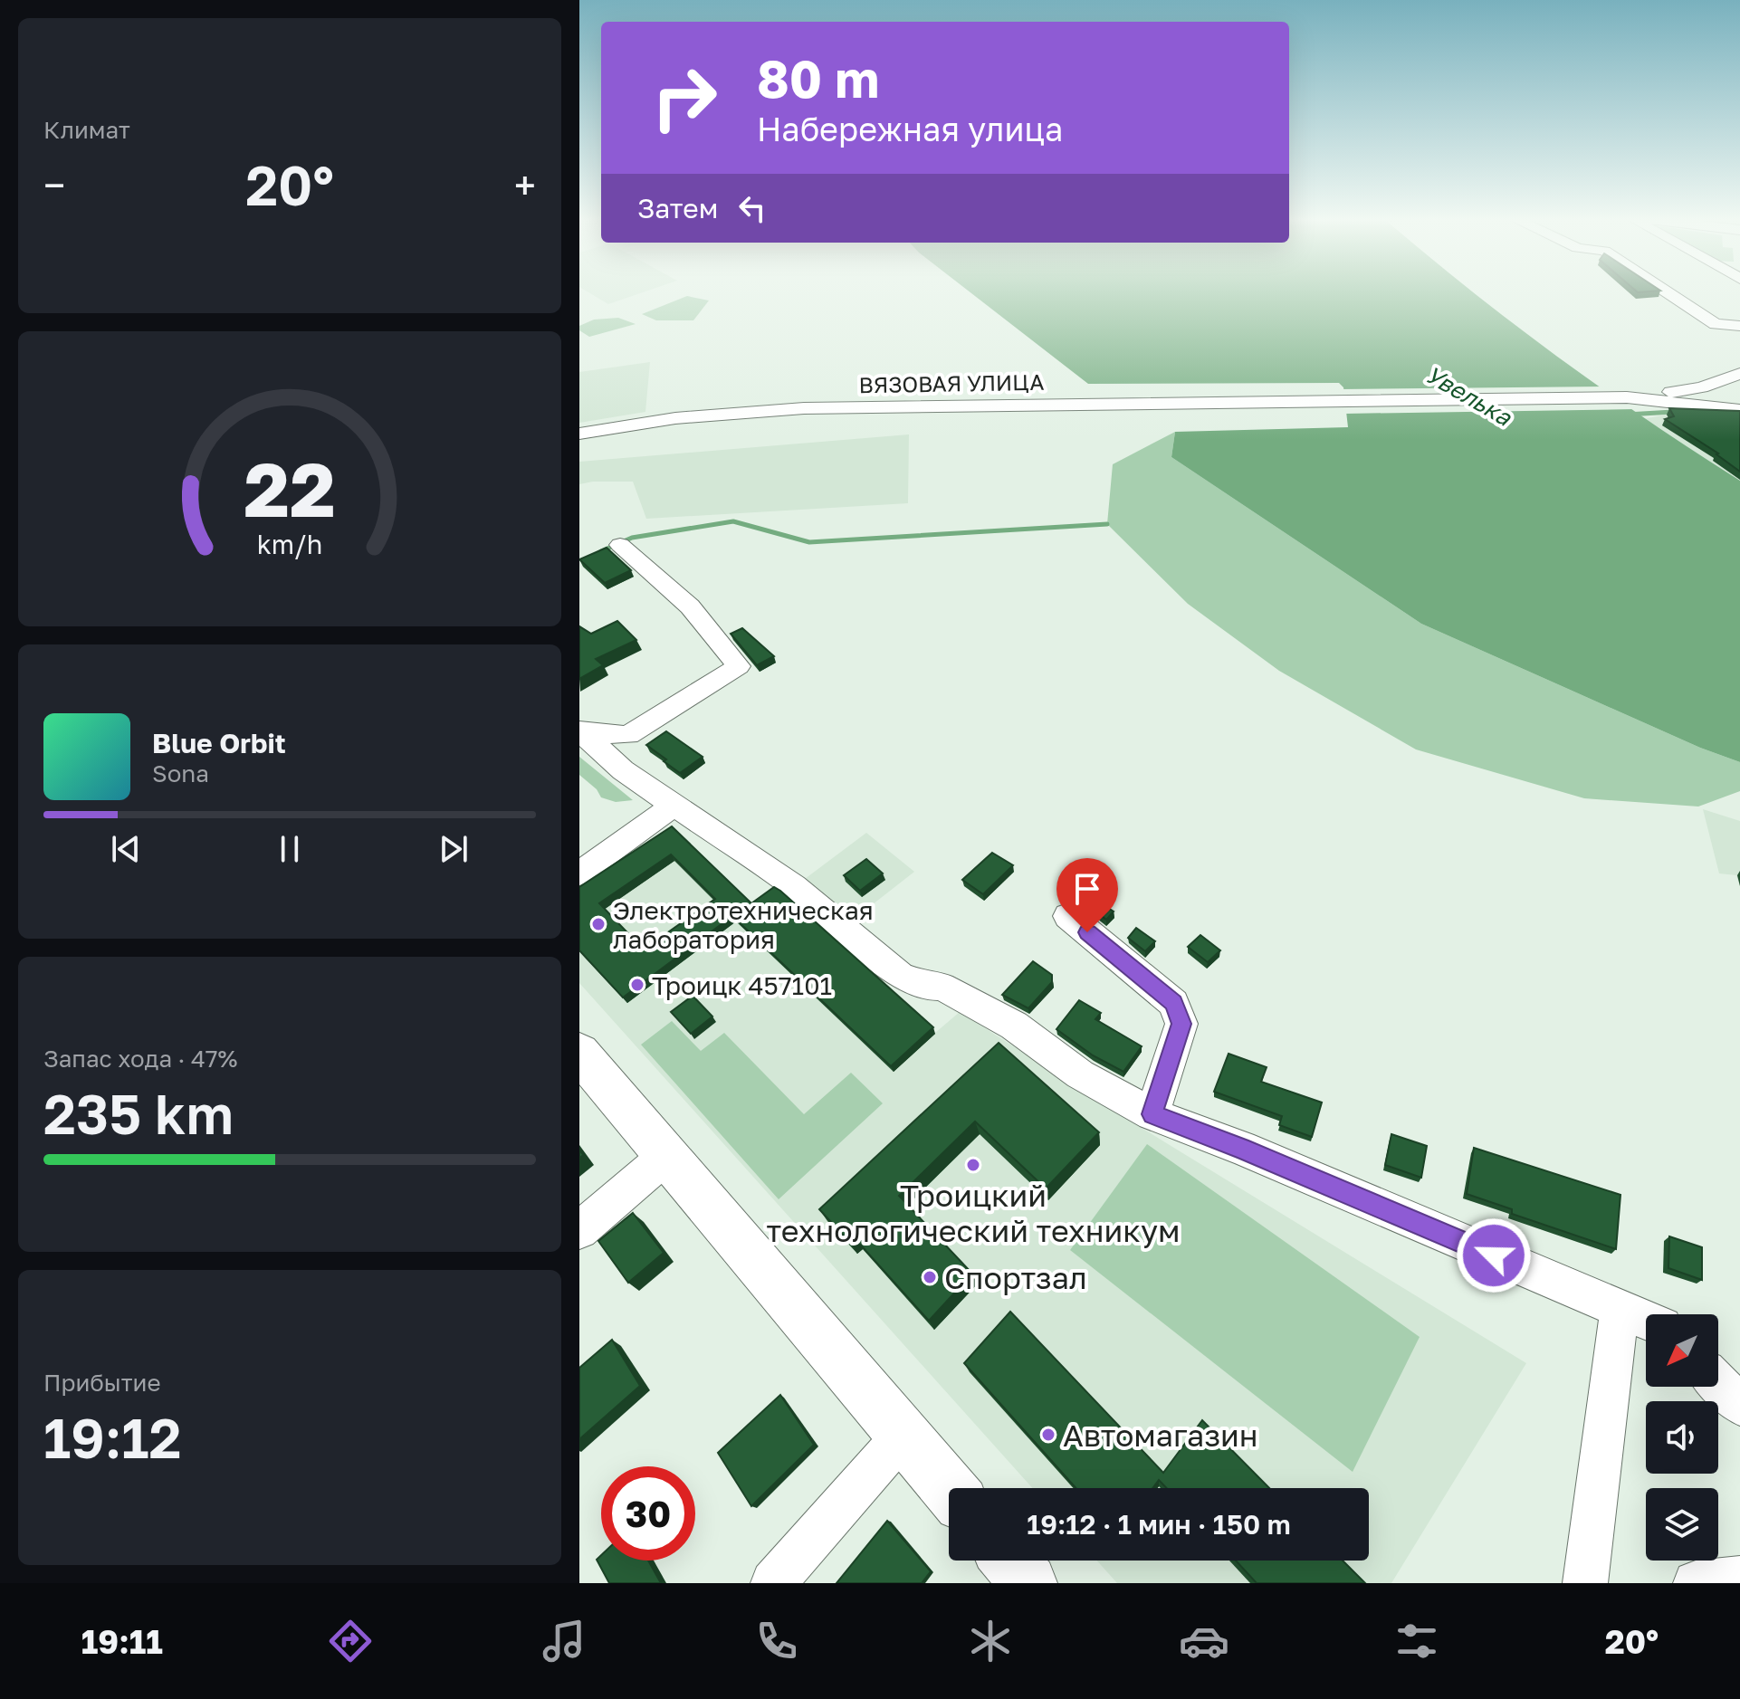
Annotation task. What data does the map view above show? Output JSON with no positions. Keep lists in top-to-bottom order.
{
  "streets": {
    "street": ["ВЯЗОВАЯ УЛИЦА"]
  },
  "water": ["Увелька"],
  "places": [
    "Электротехническая лаборатория",
    "Троицк 457101",
    "Троицкий технологический техникум",
    "Спортзал",
    "Автомагазин"
  ],
  "north": "bottom left",
  "page": {
    "tile": [
      "Климат",
      ["Запас хода · 47%", "235 km"],
      ["Прибытие", "19:12"]
    ],
    "turn": ["80 m", "Набережная улица"],
    "heat": ["−", "20°", "+"],
    "then": "Затем",
    "song": ["Blue Orbit", "Sona"],
    "limit": "30",
    "trip": "19:12 · 1 мин · 150 m",
    "tabs": ["19:11", "20°"],
    "gauge": ["22", "km/h"]
  }
}
